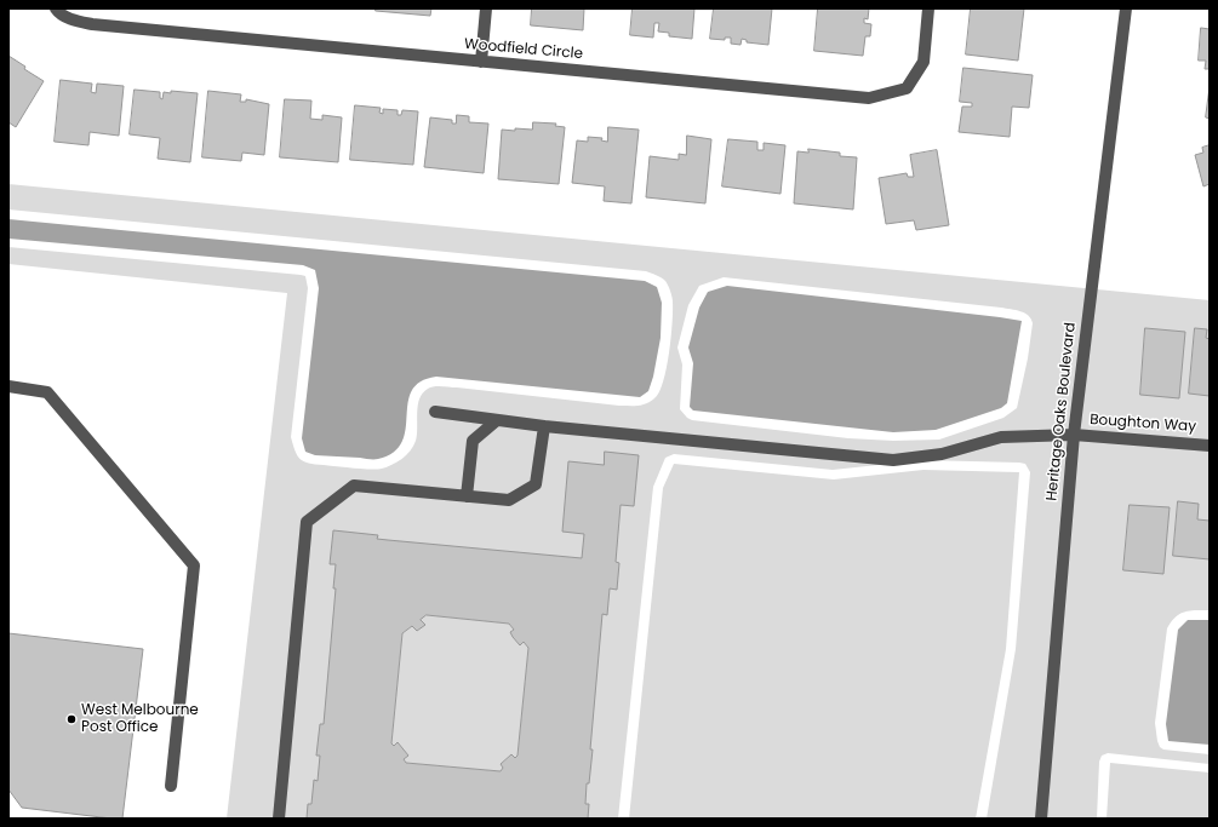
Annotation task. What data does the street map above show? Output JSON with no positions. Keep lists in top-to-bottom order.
{
  "streets": {
    "street": ["Woodfield Circle", "Heritage Oaks Boulevard", "Boughton Way"]
  },
  "crossings": [
    ["Heritage Oaks Boulevard", "Boughton Way"]
  ],
  "places": ["West Melbourne Post Office"]
}
